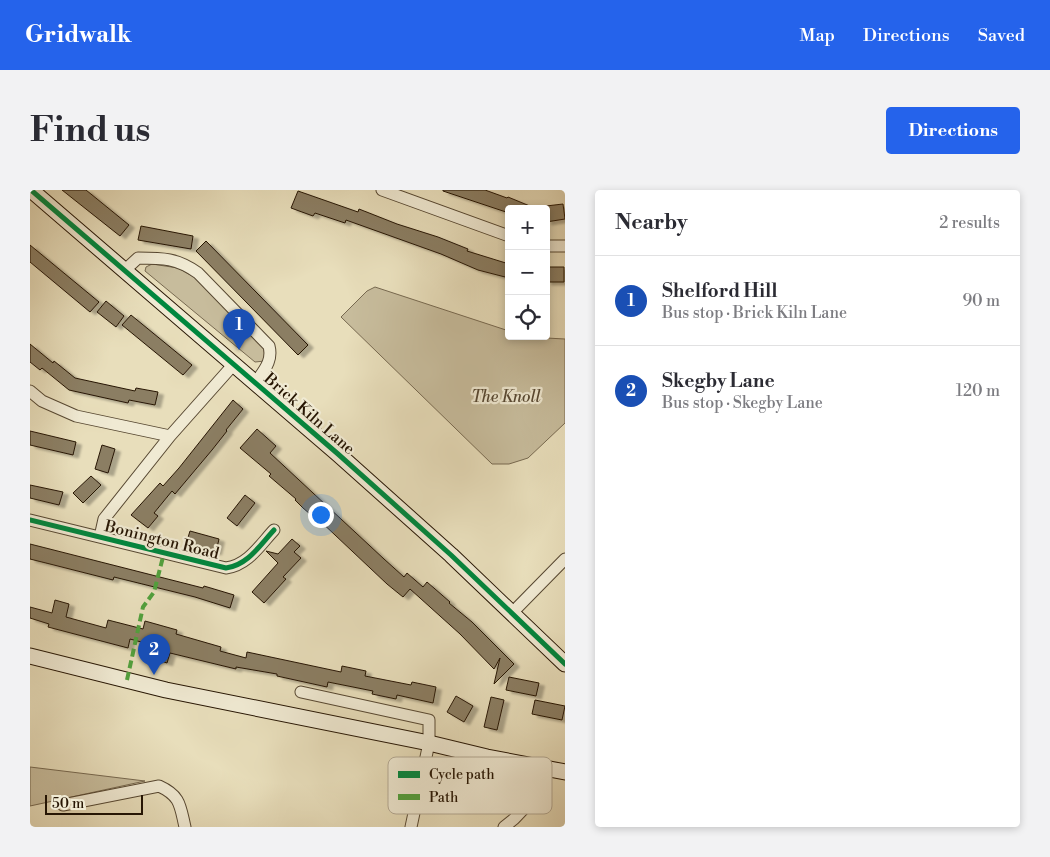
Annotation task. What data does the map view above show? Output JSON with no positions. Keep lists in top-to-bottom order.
{
  "streets": {
    "street": ["Brick Kiln Lane", "Bonington Road"]
  },
  "parks": ["The Knoll"],
  "legend": ["Cycle path", "Path"],
  "scale_bar": "50 m",
  "page": {
    "header": "Gridwalk",
    "nav": ["Map", "Directions", "Saved"],
    "buttons": "Directions",
    "title": "Find us",
    "heading": ["Nearby", "2 results"],
    "map_buttons": ["+", "−"],
    "list": [
      {
        "mark": "1",
        "name": "Shelford Hill",
        "note": "Bus stop · Brick Kiln Lane",
        "value": "90 m"
      },
      {
        "mark": "2",
        "name": "Skegby Lane",
        "note": "Bus stop · Skegby Lane",
        "value": "120 m"
      }
    ],
    "pins": ["1", "2"],
    "scale": "50 m"
  }
}
